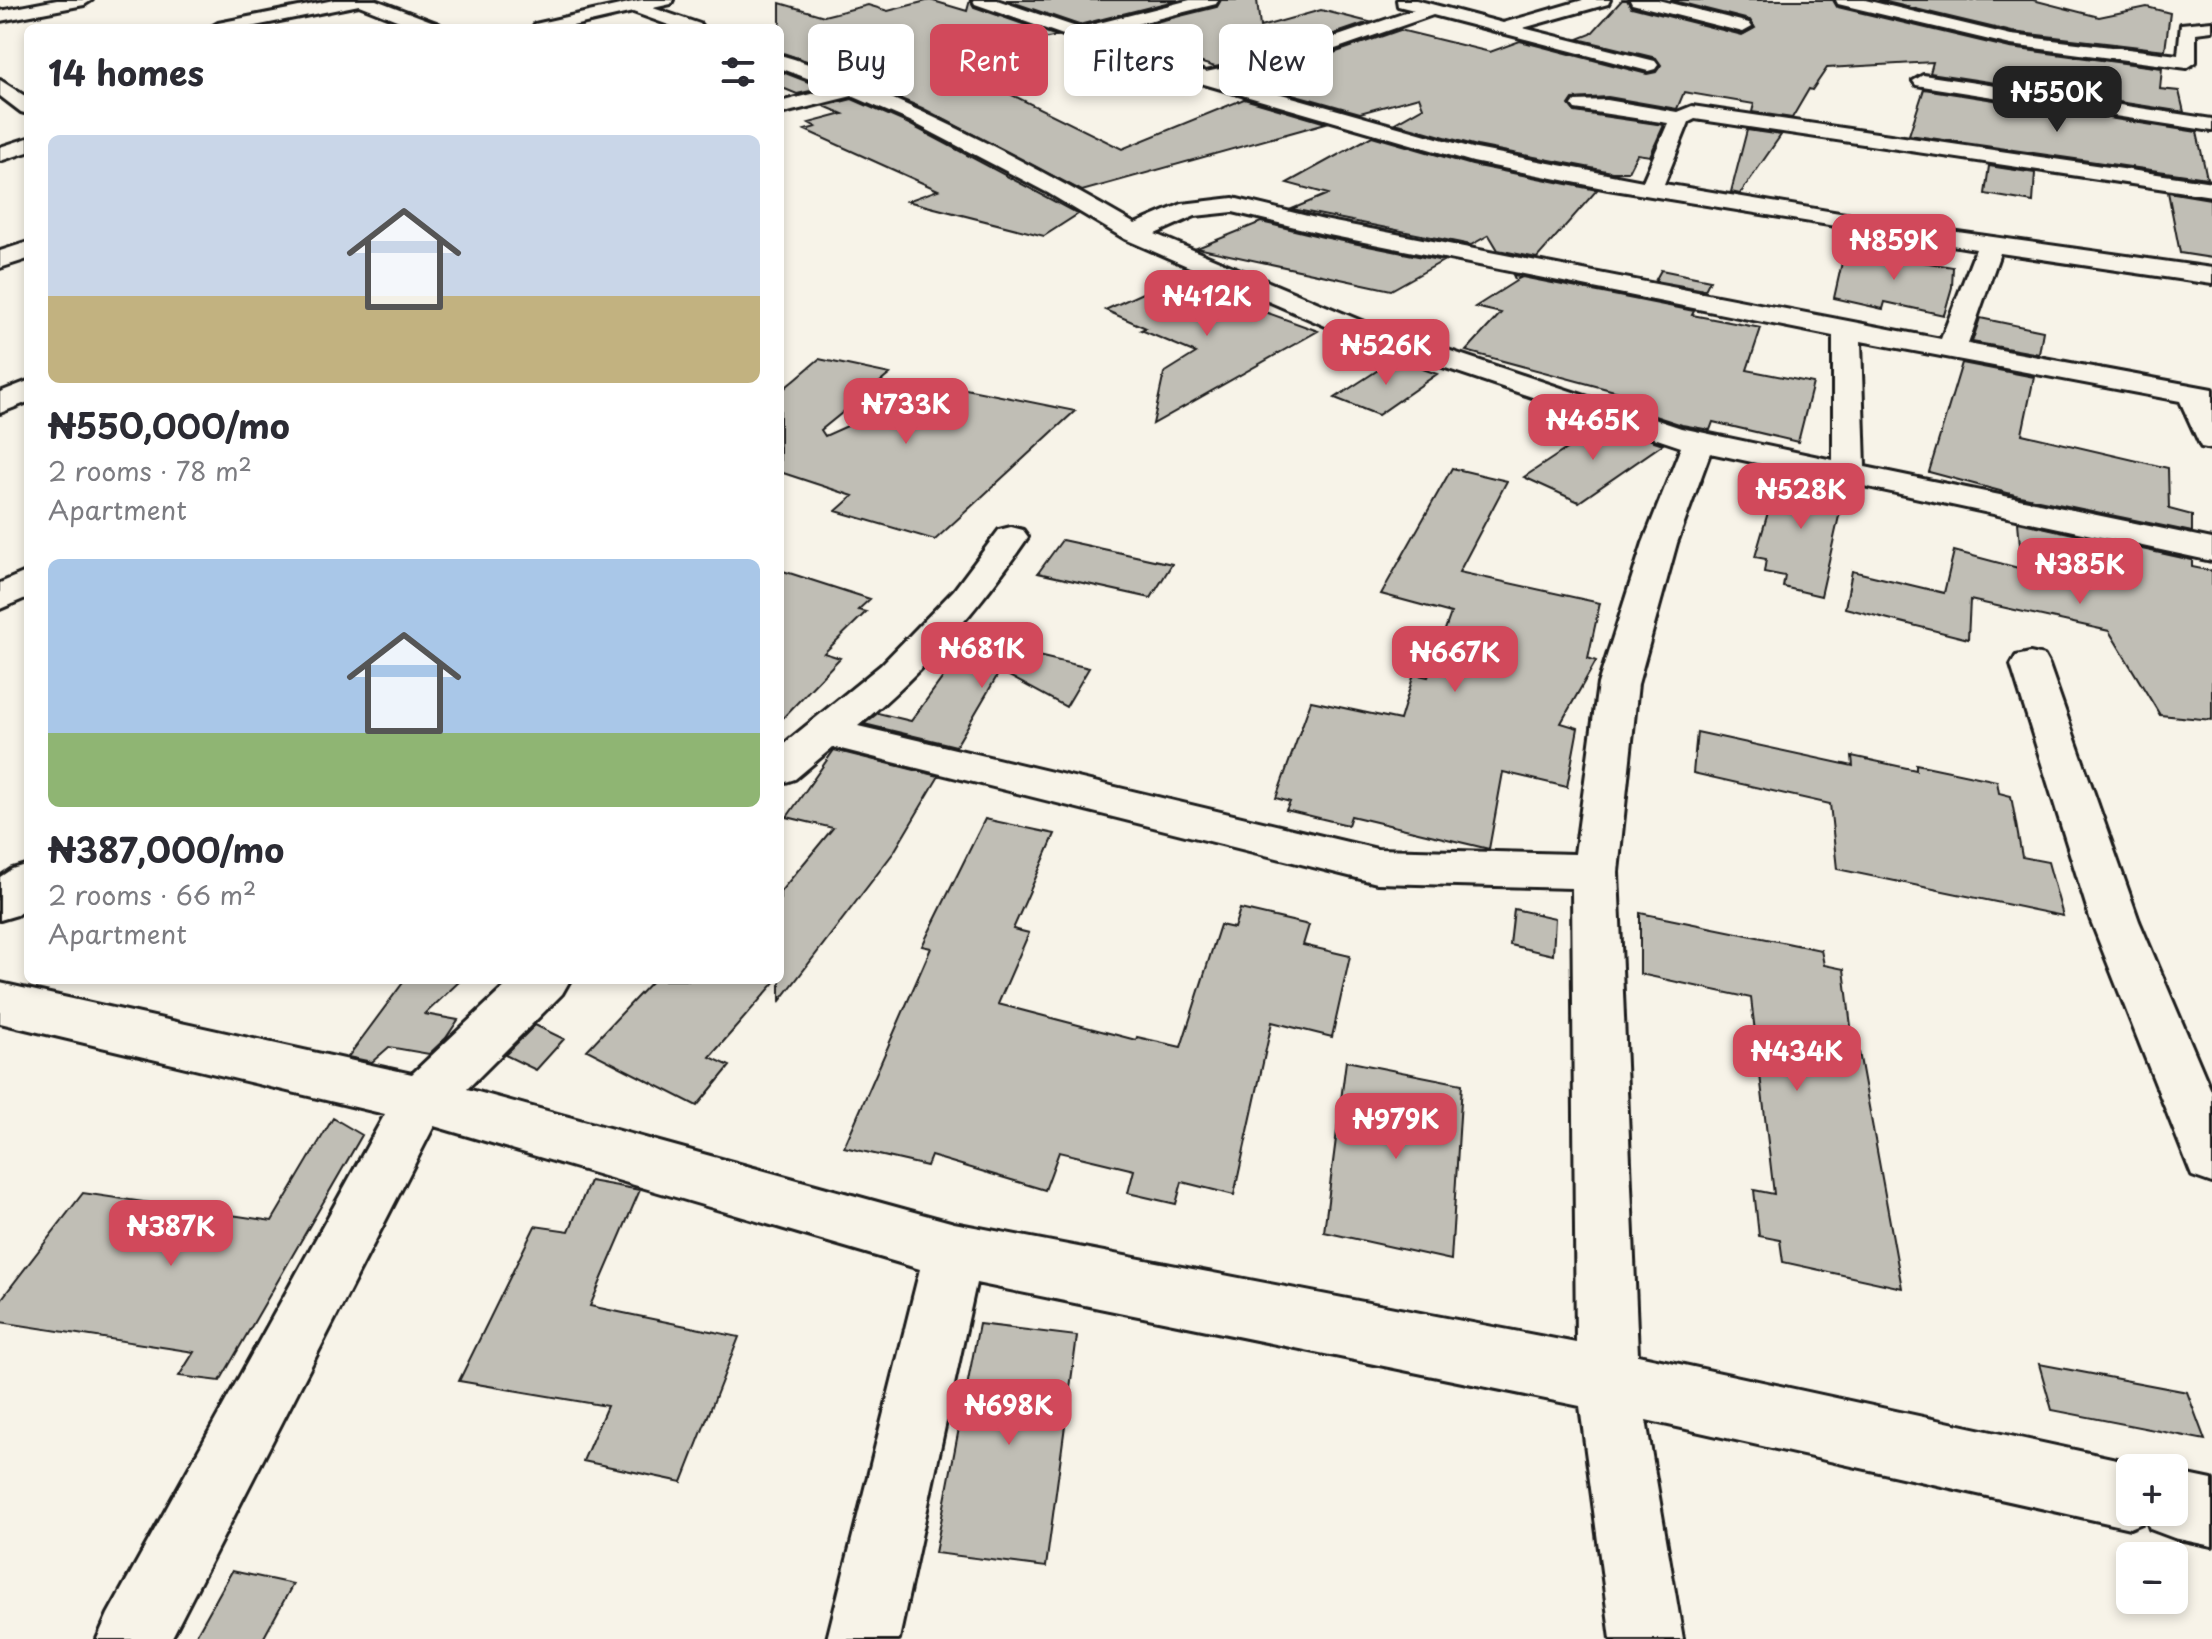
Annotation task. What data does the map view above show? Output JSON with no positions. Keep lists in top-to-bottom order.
{
  "page": {
    "chip": [
      "Buy",
      "Rent",
      "Filters",
      "New"
    ],
    "heading": "14 homes",
    "price": [
      "₦550K",
      "₦859K",
      "₦412K",
      "₦526K",
      "₦733K",
      "₦465K",
      "₦528K",
      "₦385K",
      "₦681K",
      "₦667K",
      "₦434K",
      "₦979K",
      "₦387K",
      "₦698K"
    ],
    "list": [
      {
        "name": "₦550,000/mo",
        "note": "2 rooms · 78 m² · Apartment"
      },
      {
        "name": "₦387,000/mo",
        "note": "2 rooms · 66 m² · Apartment"
      }
    ],
    "map_buttons": ["+", "−"]
  }
}
